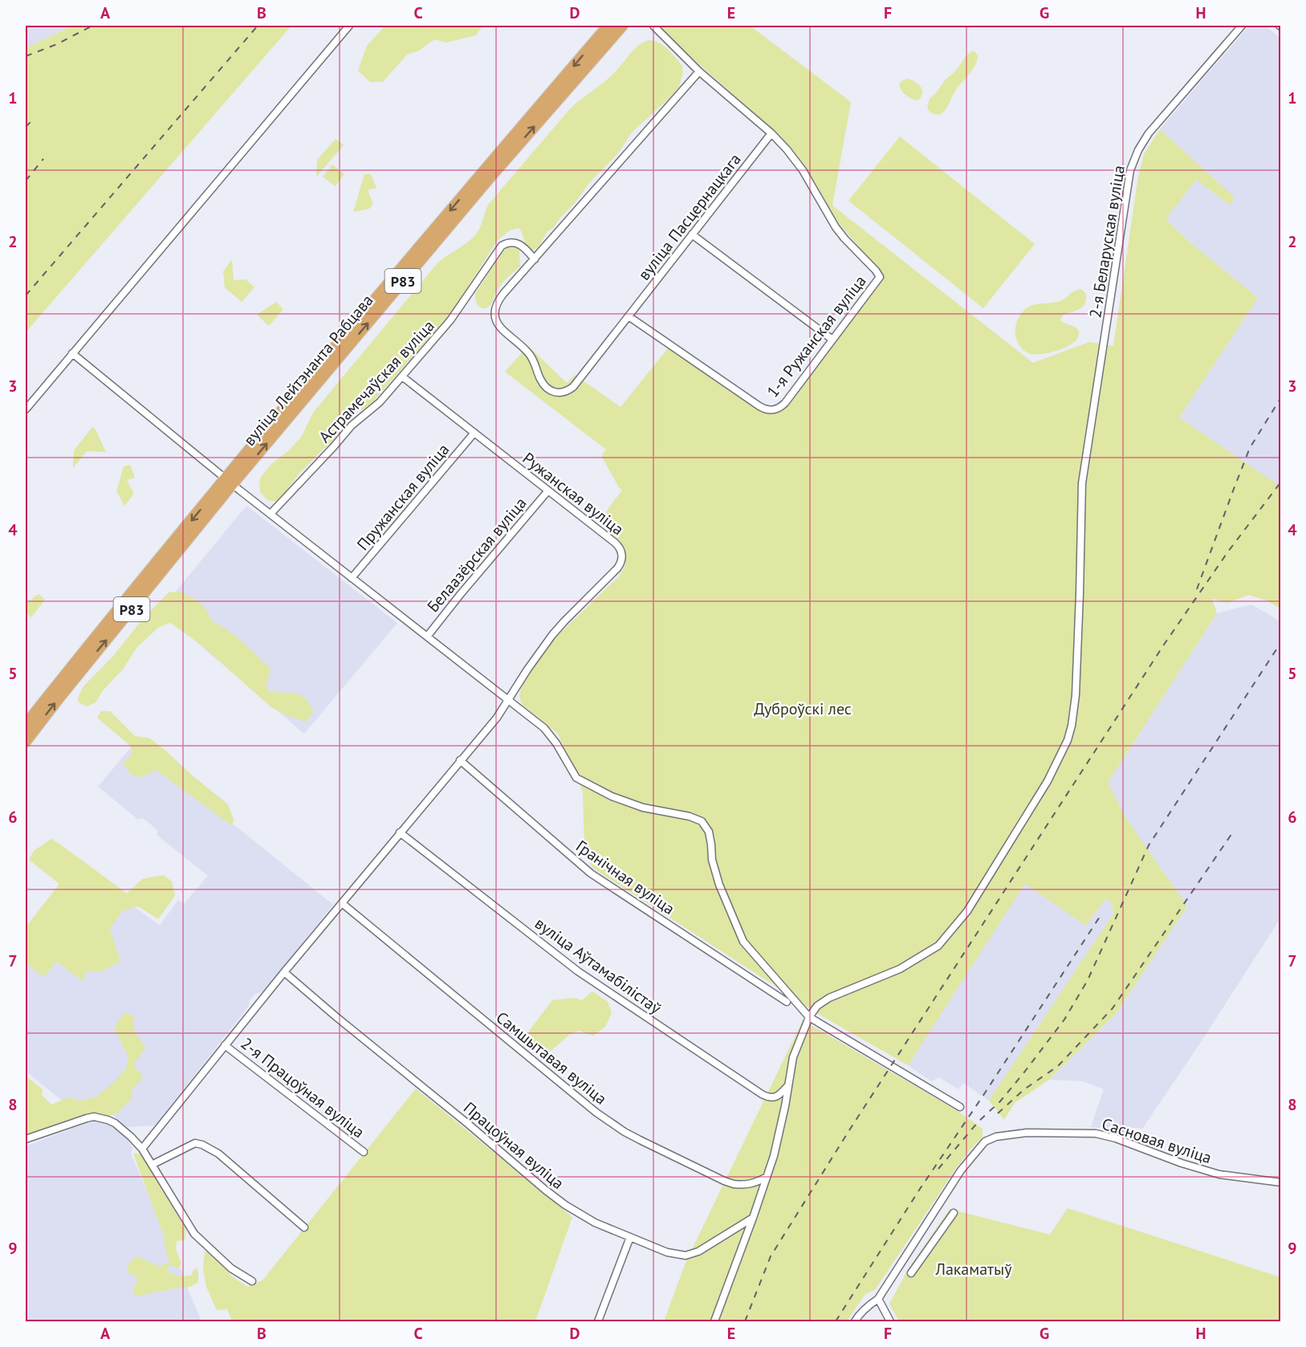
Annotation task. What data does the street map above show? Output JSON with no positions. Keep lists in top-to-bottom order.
{
  "streets": {
    "highway": ["Р83", "вуліца Лейтэнанта Рабцава"],
    "street": [
      "вуліца Пасцернацкага",
      "2-я Беларуская вуліца",
      "1-я Ружанская вуліца",
      "Астрамечаўская вуліца",
      "Ружанская вуліца",
      "Пружанская вуліца",
      "Белаазёрская вуліца",
      "Гранічная вуліца",
      "вуліца Аўтамабілістаў",
      "Самшытавая вуліца",
      "2-я Працоўная вуліца",
      "Сасновая вуліца",
      "Працоўная вуліца"
    ]
  },
  "crossings": [
    ["вуліца Пасцернацкага", "1-я Ружанская вуліца"],
    ["вуліца Пасцернацкага", "Астрамечаўская вуліца"],
    ["Астрамечаўская вуліца", "Ружанская вуліца"],
    ["Ружанская вуліца", "Пружанская вуліца"],
    ["Ружанская вуліца", "Белаазёрская вуліца"]
  ],
  "parks": ["Дуброўскі лес", "Лакаматыў"],
  "grid": {
    "columns": [
      "A",
      "B",
      "C",
      "D",
      "E",
      "F",
      "G",
      "H"
    ],
    "rows": [
      "1",
      "2",
      "3",
      "4",
      "5",
      "6",
      "7",
      "8",
      "9"
    ]
  }
}
